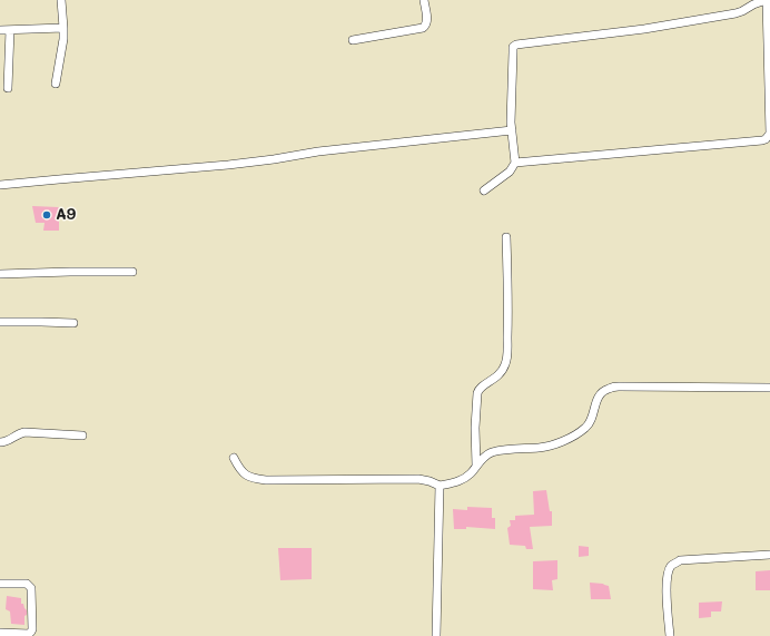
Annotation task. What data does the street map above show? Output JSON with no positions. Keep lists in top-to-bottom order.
{
  "places": ["A9"]
}
